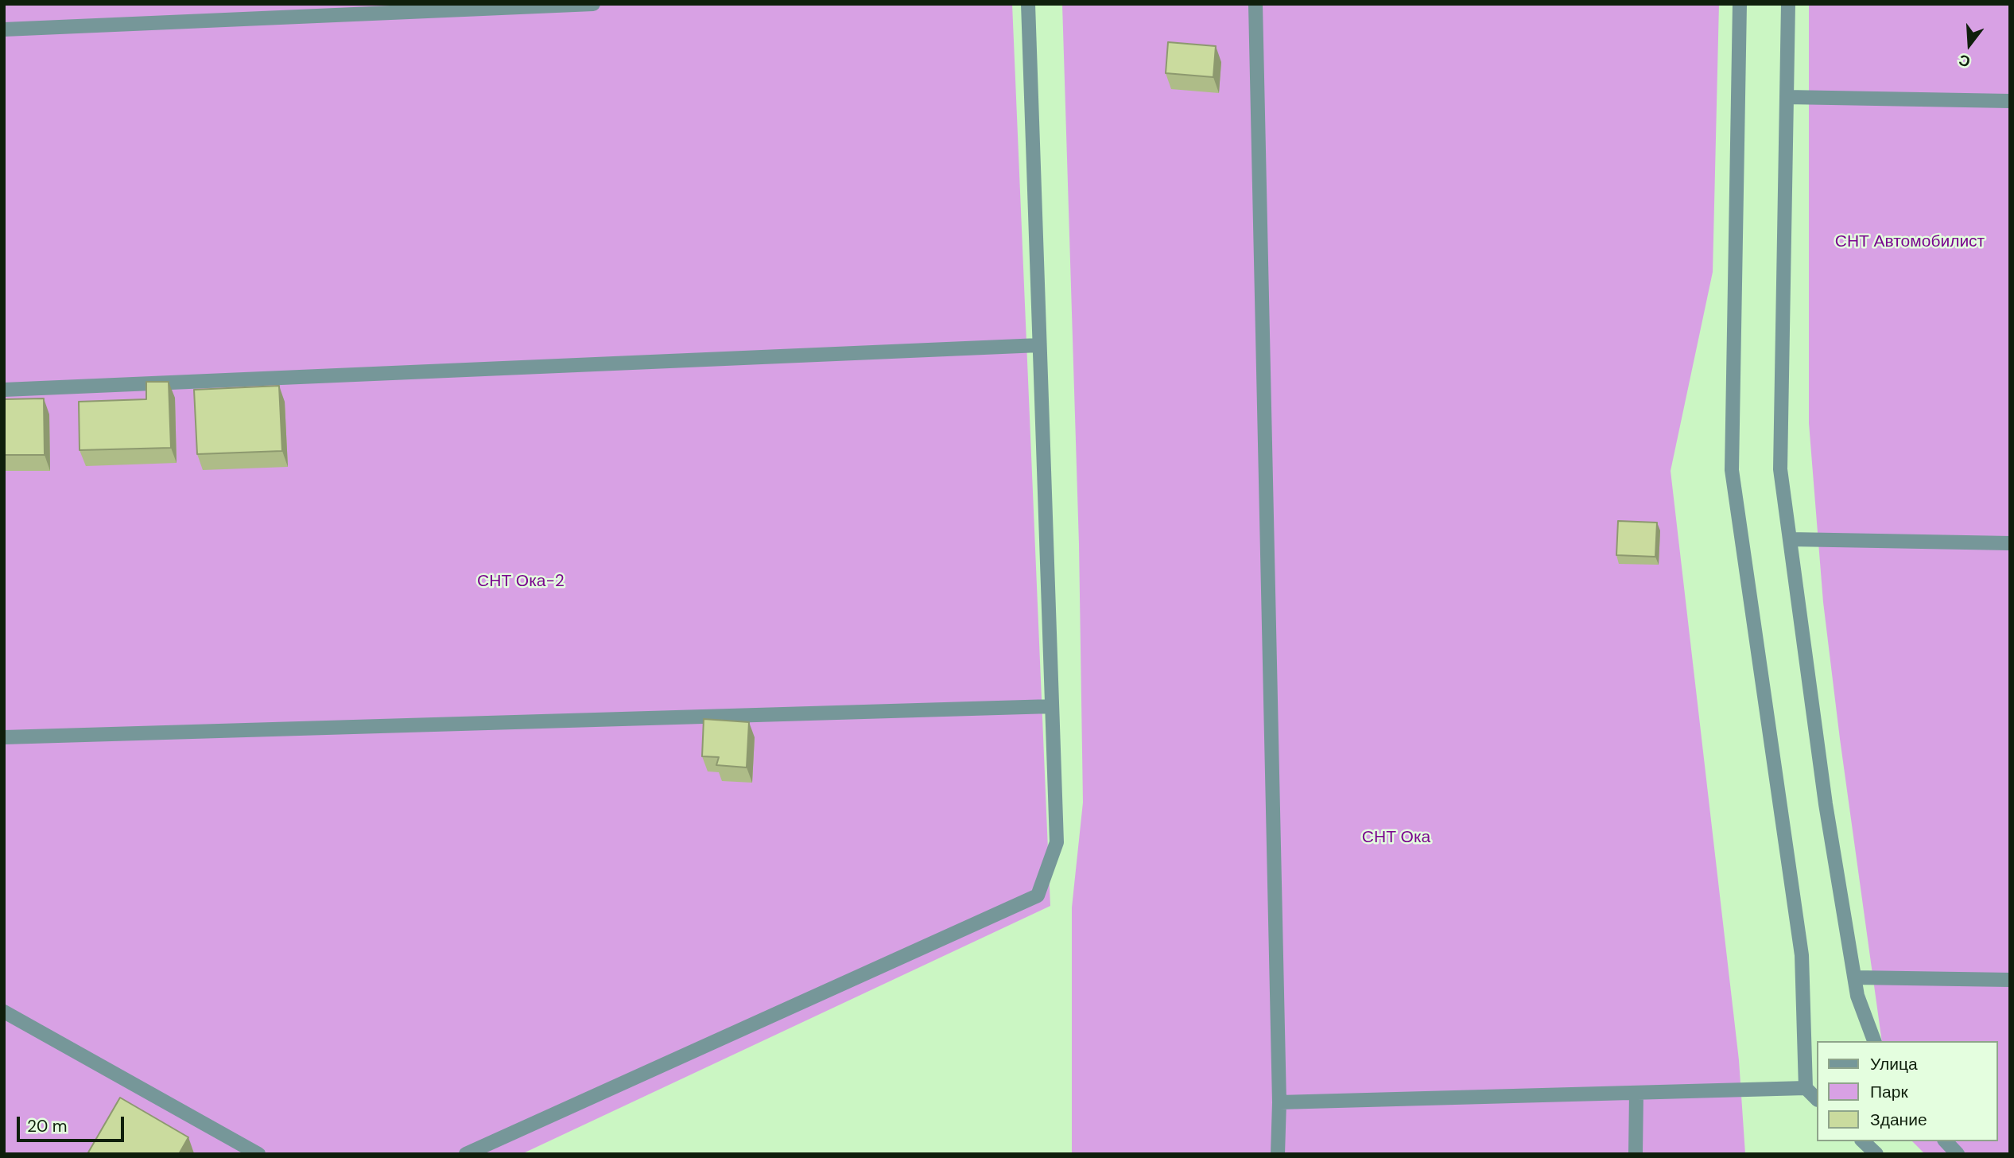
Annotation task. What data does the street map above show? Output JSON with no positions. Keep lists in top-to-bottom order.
{
  "parks": ["СНТ Автомобилист", "СНТ Ока-2", "СНТ Ока"],
  "legend": ["Улица", "Парк", "Здание"],
  "scale_bar": "20 m",
  "north": "bottom"
}
